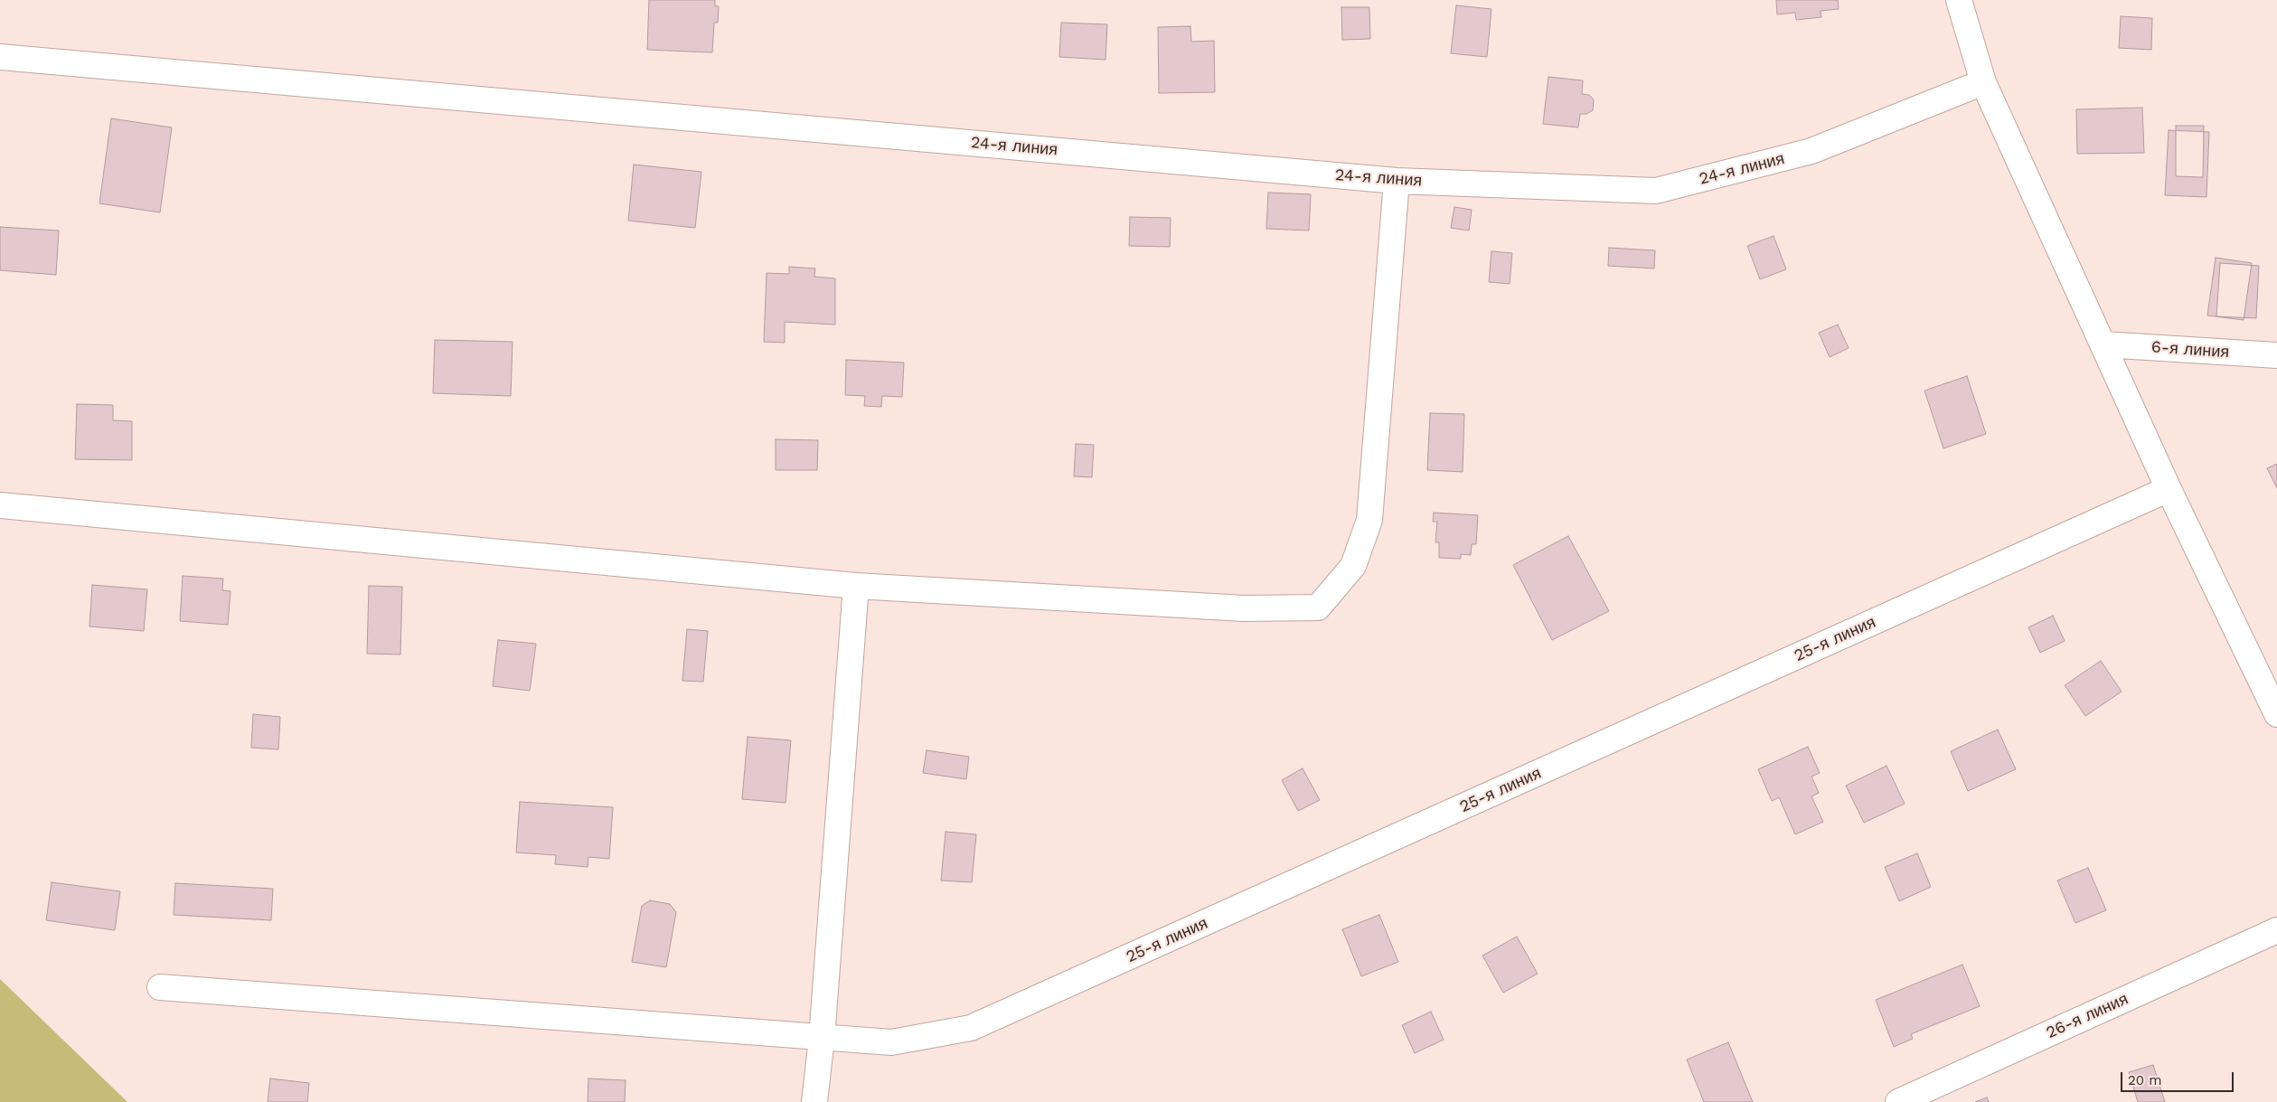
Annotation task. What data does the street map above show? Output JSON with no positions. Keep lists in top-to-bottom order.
{
  "streets": {
    "street": [
      "24-я линия",
      "6-я линия",
      "25-я линия",
      "26-я линия"
    ]
  },
  "scale_bar": "20 m"
}
